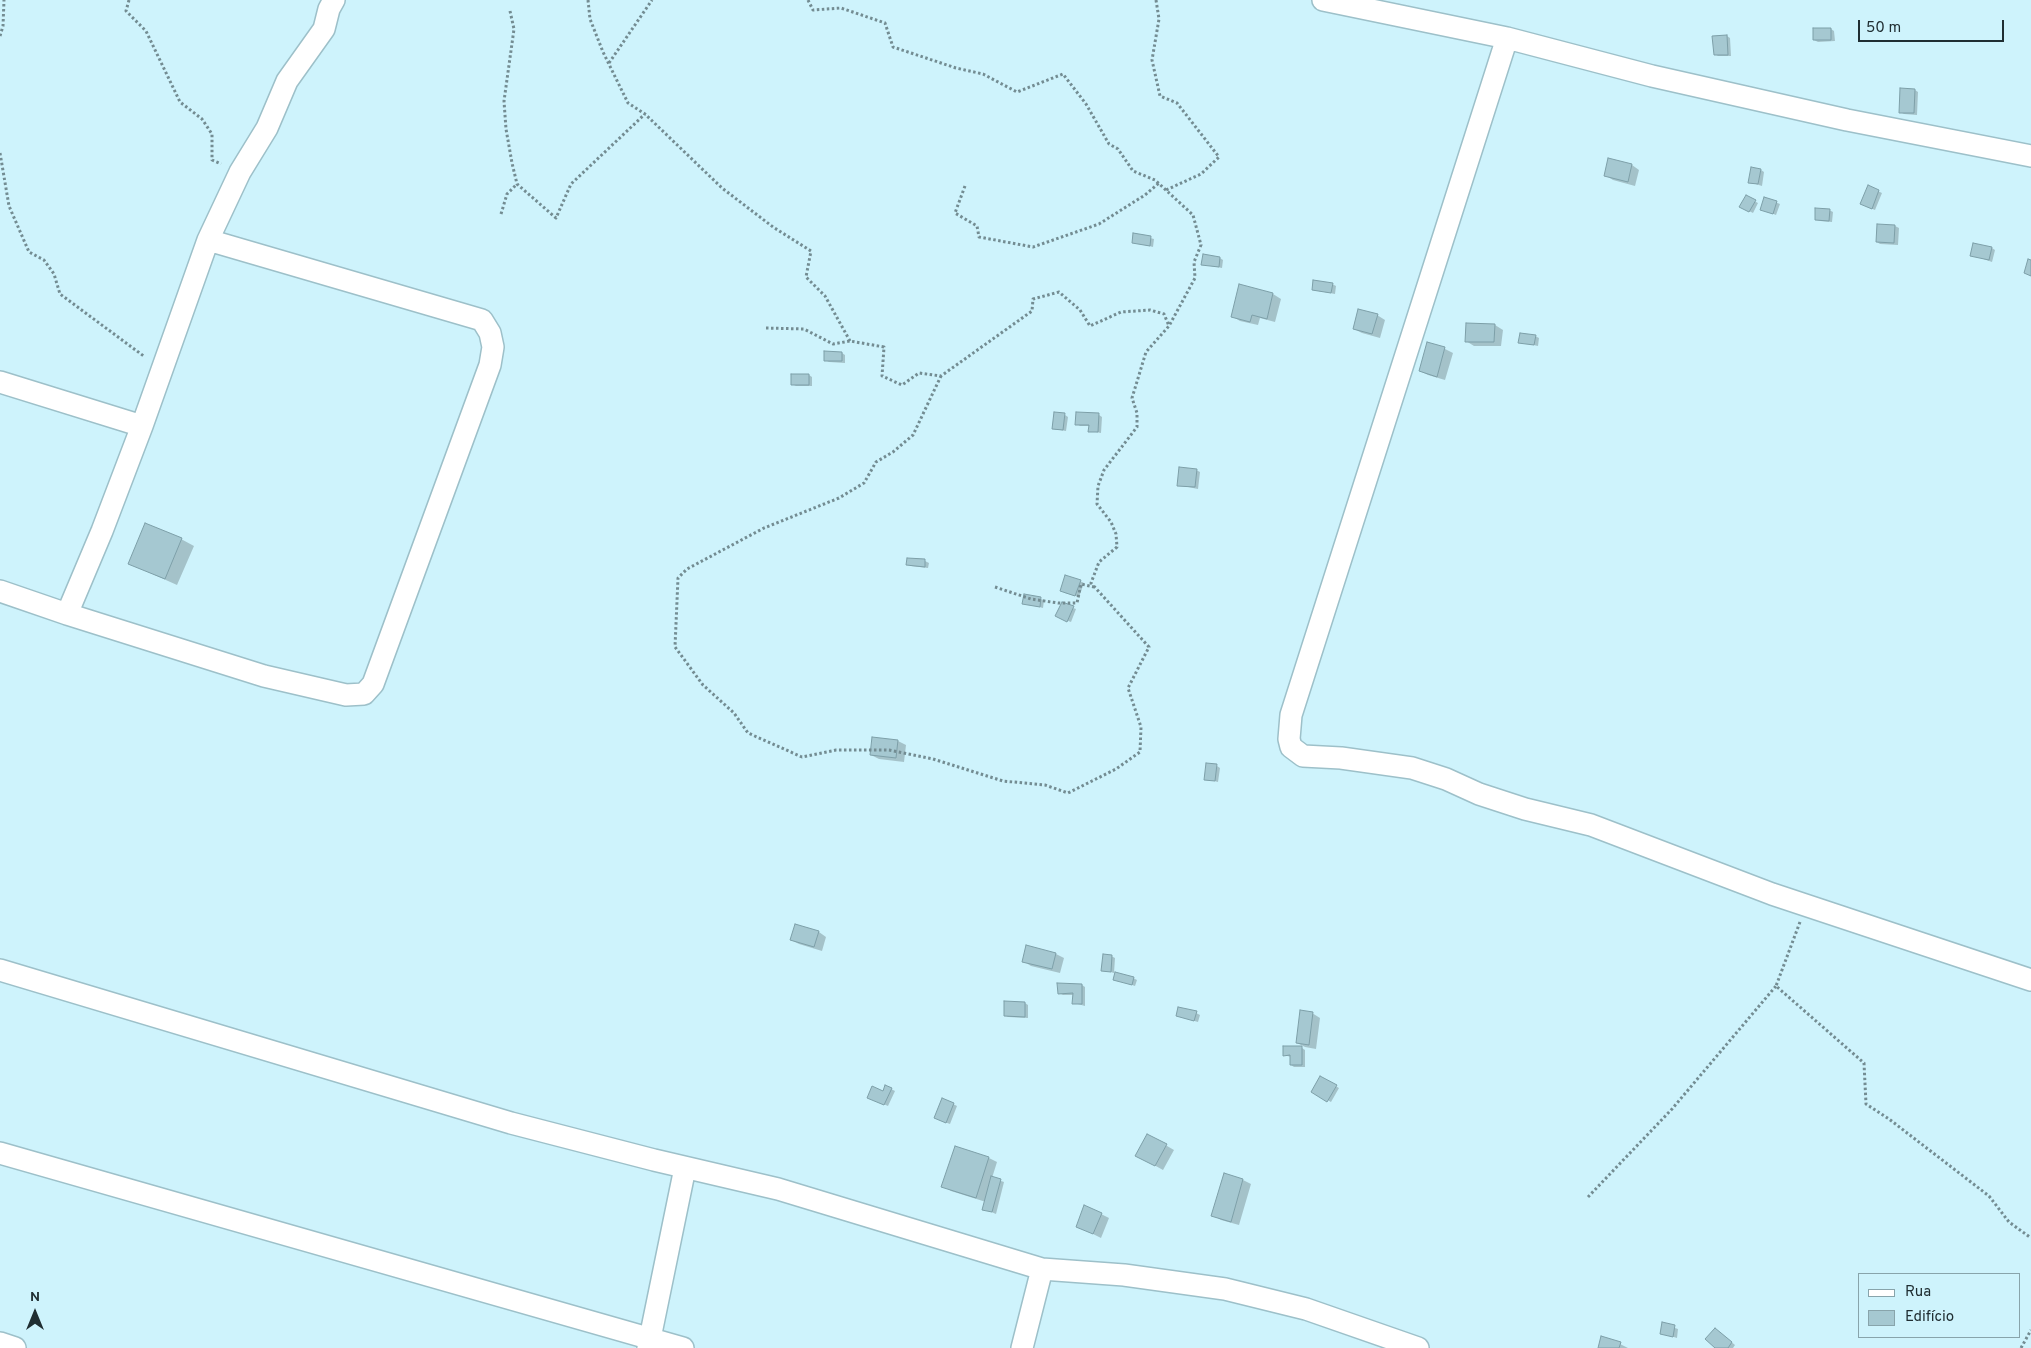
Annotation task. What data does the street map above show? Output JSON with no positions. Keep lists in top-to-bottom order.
{
  "legend": ["Rua", "Edifício"],
  "scale_bar": "50 m",
  "north": "top"
}
